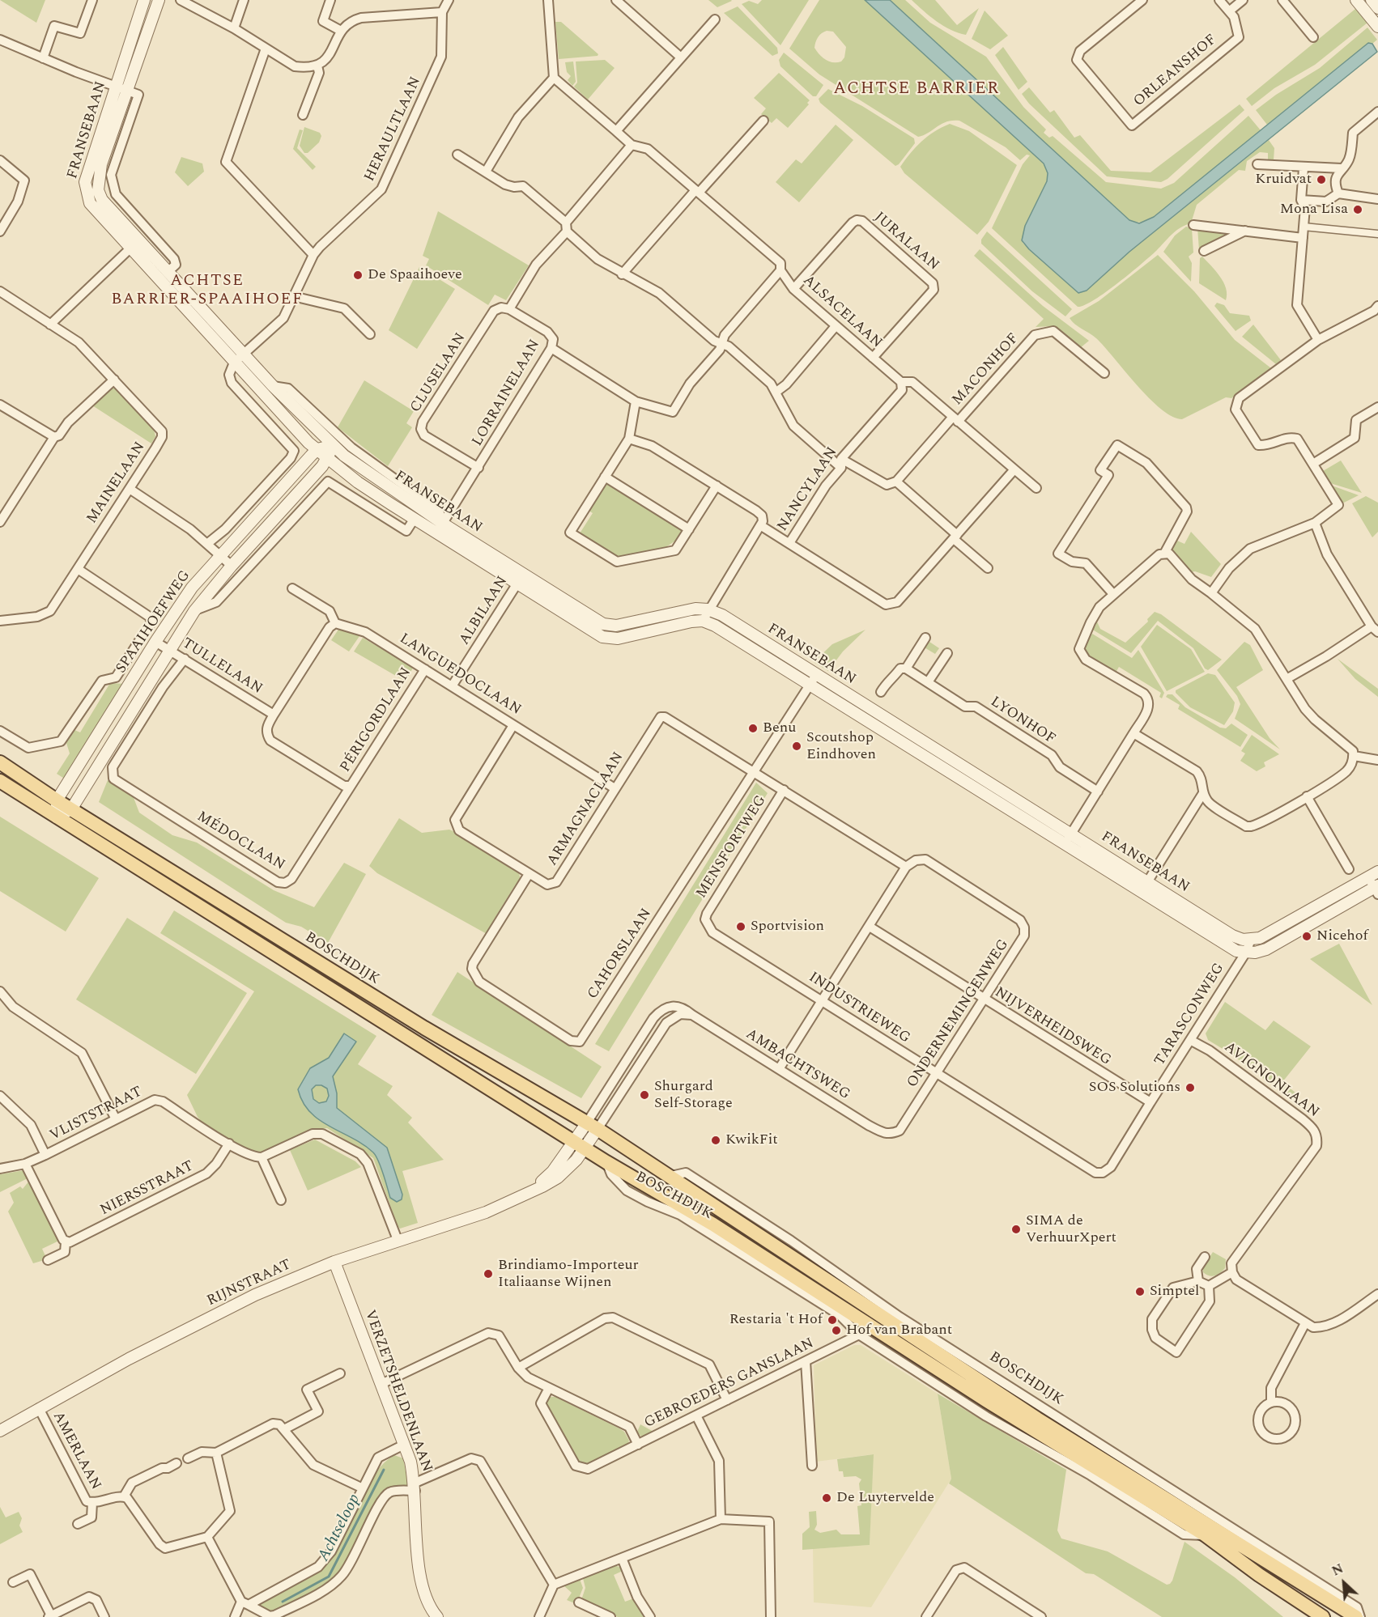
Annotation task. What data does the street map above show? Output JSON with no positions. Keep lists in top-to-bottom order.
{
  "streets": {
    "main road": ["BOSCHDIJK"],
    "street": [
      "ORLEANSHOF",
      "HERAULTLAAN",
      "FRANSEBAAN",
      "JURALAAN",
      "ALSACELAAN",
      "MACONHOF",
      "CLUSELAAN",
      "LORRAINELAAN",
      "MAINELAAN",
      "NANCYLAAN",
      "ALBILAAN",
      "SPAAIHOEFWEG",
      "TULLELAAN",
      "LANGUEDOCLAAN",
      "PÉRIGORDLAAN",
      "LYONHOF",
      "ARMAGNACLAAN",
      "MÉDOCLAAN",
      "MENSFORTWEG",
      "CAHORSLAAN",
      "INDUSTRIEWEG",
      "ONDERNEMINGENWEG",
      "TARASCONWEG",
      "NIJVERHEIDSWEG",
      "AMBACHTSWEG",
      "AVIGNONLAAN",
      "VLISTSTRAAT",
      "NIERSSTRAAT",
      "RIJNSTRAAT",
      "GEBROEDERS GANSLAAN",
      "VERZETSHELDENLAAN",
      "AMERLAAN"
    ]
  },
  "crossings": [
    ["HERAULTLAAN", "FRANSEBAAN"],
    ["FRANSEBAAN", "LORRAINELAAN"],
    ["FRANSEBAAN", "ALBILAAN"],
    ["FRANSEBAAN", "SPAAIHOEFWEG"],
    ["FRANSEBAAN", "CAHORSLAAN"],
    ["FRANSEBAAN", "TARASCONWEG"],
    ["JURALAAN", "ALSACELAAN"],
    ["ALSACELAAN", "MACONHOF"],
    ["ALSACELAAN", "NANCYLAAN"],
    ["CLUSELAAN", "LORRAINELAAN"],
    ["ALBILAAN", "LANGUEDOCLAAN"],
    ["SPAAIHOEFWEG", "TULLELAAN"],
    ["SPAAIHOEFWEG", "BOSCHDIJK"],
    ["TULLELAAN", "PÉRIGORDLAAN"],
    ["TULLELAAN", "MÉDOCLAAN"],
    ["LANGUEDOCLAAN", "PÉRIGORDLAAN"],
    ["LANGUEDOCLAAN", "ARMAGNACLAAN"],
    ["PÉRIGORDLAAN", "MÉDOCLAAN"],
    ["ARMAGNACLAAN", "CAHORSLAAN"],
    ["MENSFORTWEG", "INDUSTRIEWEG"],
    ["BOSCHDIJK", "AMBACHTSWEG"],
    ["BOSCHDIJK", "RIJNSTRAAT"],
    ["BOSCHDIJK", "GEBROEDERS GANSLAAN"],
    ["INDUSTRIEWEG", "ONDERNEMINGENWEG"],
    ["INDUSTRIEWEG", "TARASCONWEG"],
    ["INDUSTRIEWEG", "NIJVERHEIDSWEG"],
    ["ONDERNEMINGENWEG", "NIJVERHEIDSWEG"],
    ["ONDERNEMINGENWEG", "AMBACHTSWEG"],
    ["TARASCONWEG", "NIJVERHEIDSWEG"],
    ["TARASCONWEG", "AVIGNONLAAN"],
    ["AMBACHTSWEG", "RIJNSTRAAT"],
    ["VLISTSTRAAT", "NIERSSTRAAT"],
    ["RIJNSTRAAT", "VERZETSHELDENLAAN"],
    ["RIJNSTRAAT", "AMERLAAN"],
    ["GEBROEDERS GANSLAAN", "VERZETSHELDENLAAN"]
  ],
  "districts": ["ACHTSE BARRIER", "ACHTSE BARRIER-SPAAIHOEF"],
  "water": ["Achtseloop"],
  "places": [
    "Kruidvat",
    "Mona Lisa",
    "De Spaaihoeve",
    "Benu",
    "Scoutshop Eindhoven",
    "Sportvision",
    "Nicehof",
    "SOS Solutions",
    "Shurgard Self-Storage",
    "KwikFit",
    "SIMA de VerhuurXpert",
    "Brindiamo-Importeur Italiaanse Wijnen",
    "Simptel",
    "Restaria 't Hof",
    "Hof van Brabant",
    "De Luytervelde"
  ],
  "north": "top left"
}
